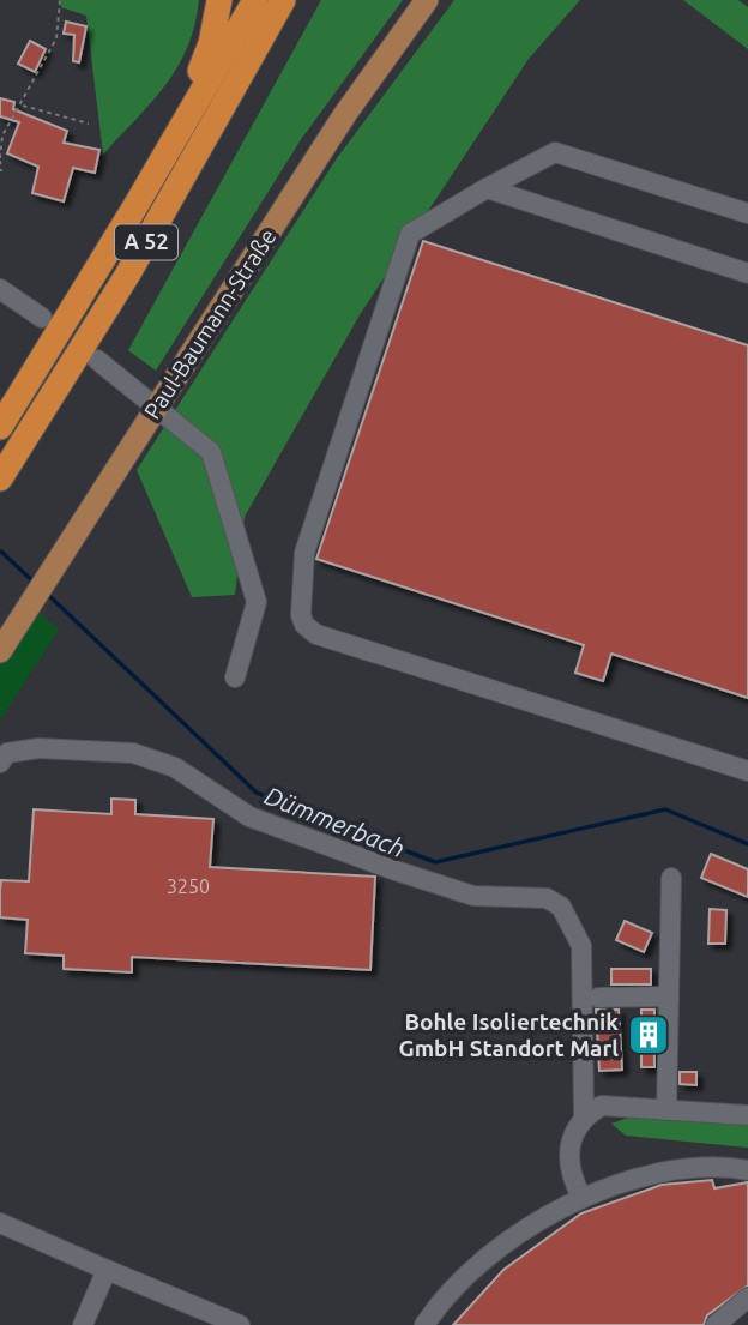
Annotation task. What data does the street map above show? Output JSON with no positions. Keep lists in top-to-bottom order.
{
  "streets": {
    "highway": ["A 52"],
    "main road": ["Paul-Baumann-Straße"]
  },
  "water": ["Dümmerbach"],
  "places": {
    "building": ["Bohle Isoliertechnik GmbH Standort Marl"]
  },
  "house_numbers": ["3250"]
}
